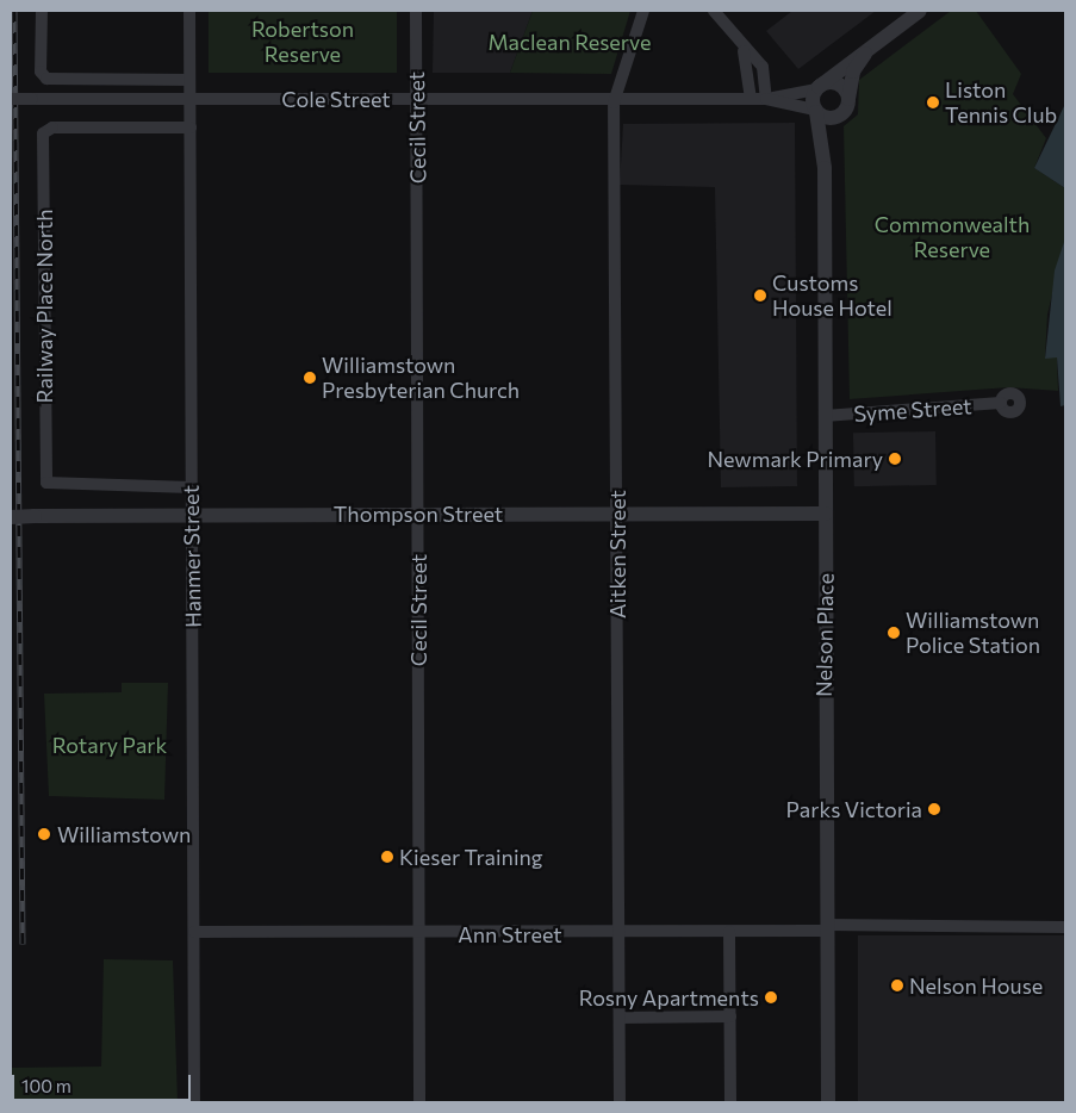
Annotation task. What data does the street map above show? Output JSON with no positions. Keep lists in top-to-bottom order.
{
  "streets": {
    "street": [
      "Cole Street",
      "Cecil Street",
      "Railway Place North",
      "Syme Street",
      "Thompson Street",
      "Aitken Street",
      "Hanmer Street",
      "Nelson Place",
      "Ann Street"
    ]
  },
  "crossings": [
    ["Cole Street", "Cecil Street"],
    ["Cole Street", "Aitken Street"],
    ["Cole Street", "Hanmer Street"],
    ["Cole Street", "Nelson Place"],
    ["Cecil Street", "Thompson Street"],
    ["Cecil Street", "Ann Street"],
    ["Railway Place North", "Hanmer Street"],
    ["Syme Street", "Nelson Place"],
    ["Thompson Street", "Aitken Street"],
    ["Thompson Street", "Hanmer Street"],
    ["Thompson Street", "Nelson Place"],
    ["Aitken Street", "Ann Street"],
    ["Hanmer Street", "Ann Street"],
    ["Nelson Place", "Ann Street"]
  ],
  "parks": [
    "Robertson Reserve",
    "Maclean Reserve",
    "Commonwealth Reserve",
    "Rotary Park"
  ],
  "places": [
    "Liston Tennis Club",
    "Customs House Hotel",
    "Williamstown Presbyterian Church",
    "Newmark Primary",
    "Williamstown Police Station",
    "Parks Victoria",
    "Williamstown",
    "Kieser Training",
    "Nelson House",
    "Rosny Apartments"
  ],
  "scale_bar": "100 m"
}
